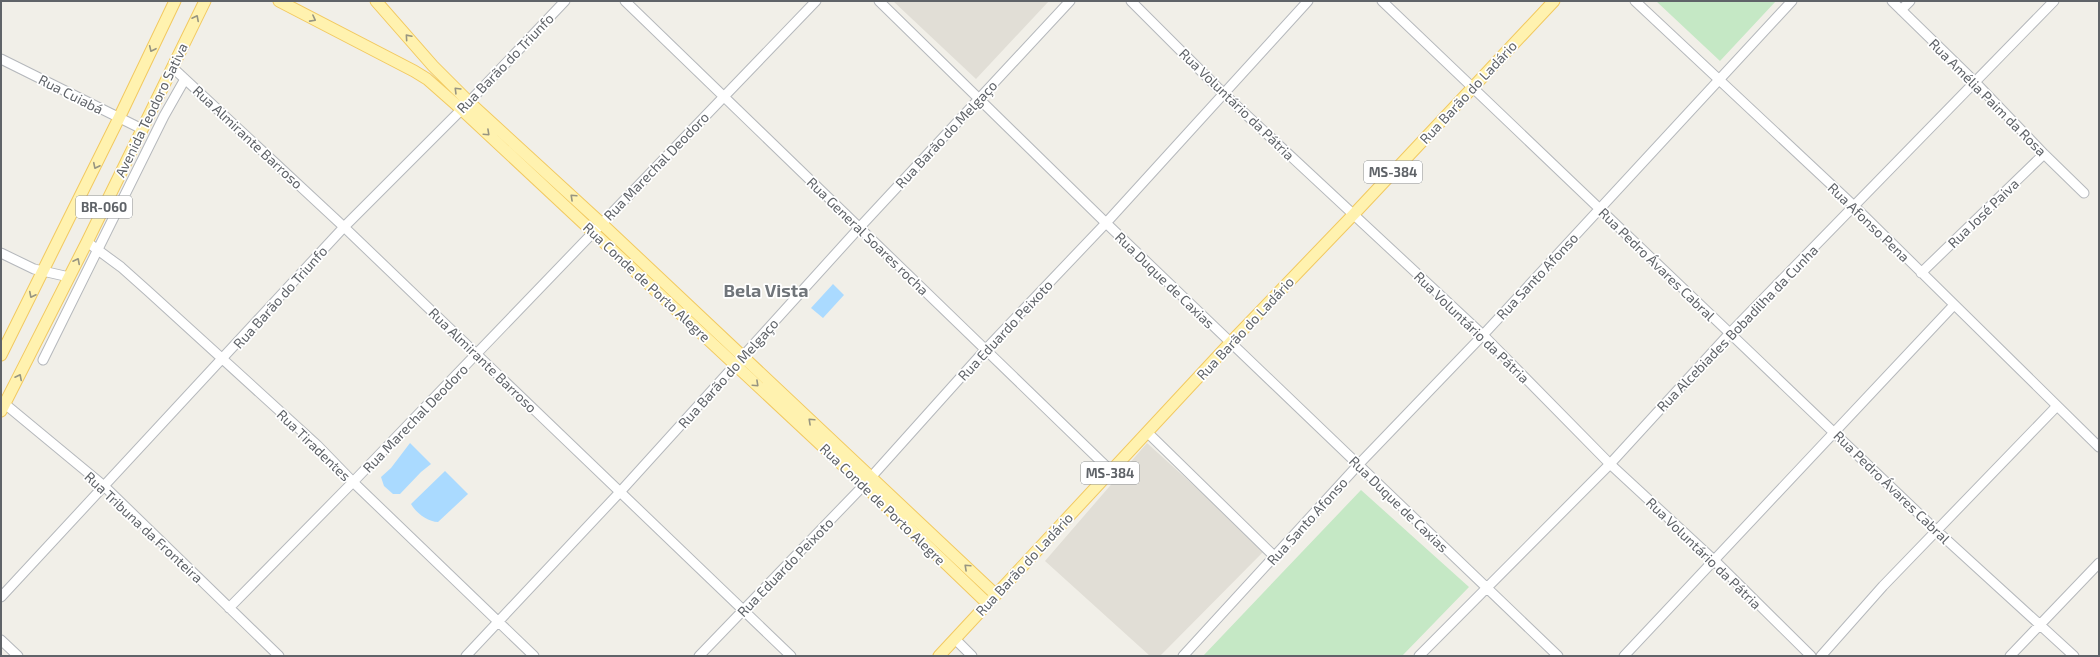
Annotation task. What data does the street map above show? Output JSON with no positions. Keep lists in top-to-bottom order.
{
  "streets": {
    "main road": [
      "Rua Barão do Ladário",
      "Avenida Teodoro Sativa",
      "MS-384",
      "BR-060",
      "Rua Conde de Porto Alegre"
    ],
    "street": [
      "Rua Barão do Triunfo",
      "Rua Cuiabá",
      "Rua Amélia Paim da Rosa",
      "Rua Voluntário da Pátria",
      "Rua Barão do Melgaço",
      "Rua Almirante Barroso",
      "Rua Marechal Deodoro",
      "Rua José Paiva",
      "Rua Afonso Pena",
      "Rua General Soares rocha",
      "Rua Pedro Ávares Cabral",
      "Rua Santo Afonso",
      "Rua Duque de Caxias",
      "Rua Alcebiades Bobadilha da Cunha",
      "Rua Eduardo Peixoto",
      "Rua Tiradentes",
      "Rua Tribuna da Fronteira"
    ]
  },
  "crossings": [
    ["Rua Barão do Triunfo", "Rua Almirante Barroso"],
    ["Rua Barão do Triunfo", "Rua Conde de Porto Alegre"],
    ["Rua Barão do Triunfo", "Rua Tiradentes"],
    ["Rua Barão do Triunfo", "Rua Tribuna da Fronteira"],
    ["Rua Barão do Ladário", "Rua Voluntário da Pátria"],
    ["Rua Barão do Ladário", "Rua General Soares rocha"],
    ["Rua Barão do Ladário", "Rua Pedro Ávares Cabral"],
    ["Rua Barão do Ladário", "Rua Duque de Caxias"],
    ["Rua Barão do Ladário", "Rua Conde de Porto Alegre"],
    ["Rua Cuiabá", "Avenida Teodoro Sativa"],
    ["Rua Amélia Paim da Rosa", "Rua José Paiva"],
    ["Rua Amélia Paim da Rosa", "Rua Alcebiades Bobadilha da Cunha"],
    ["Rua Voluntário da Pátria", "Rua Santo Afonso"],
    ["Rua Voluntário da Pátria", "Rua Alcebiades Bobadilha da Cunha"],
    ["Rua Voluntário da Pátria", "Rua Eduardo Peixoto"],
    ["Avenida Teodoro Sativa", "Rua Almirante Barroso"],
    ["Avenida Teodoro Sativa", "Rua Tiradentes"],
    ["Avenida Teodoro Sativa", "Rua Tribuna da Fronteira"],
    ["Rua Barão do Melgaço", "Rua Almirante Barroso"],
    ["Rua Barão do Melgaço", "Rua General Soares rocha"],
    ["Rua Barão do Melgaço", "Rua Duque de Caxias"],
    ["Rua Barão do Melgaço", "Rua Conde de Porto Alegre"],
    ["Rua Barão do Melgaço", "Rua Tiradentes"],
    ["Rua Almirante Barroso", "Rua Marechal Deodoro"],
    ["Rua Almirante Barroso", "Rua Eduardo Peixoto"],
    ["Rua Marechal Deodoro", "Rua General Soares rocha"],
    ["Rua Marechal Deodoro", "Rua Conde de Porto Alegre"],
    ["Rua Marechal Deodoro", "Rua Tiradentes"],
    ["Rua Marechal Deodoro", "Rua Tribuna da Fronteira"],
    ["Rua José Paiva", "Rua Afonso Pena"],
    ["Rua Afonso Pena", "Rua Santo Afonso"],
    ["Rua Afonso Pena", "Rua Alcebiades Bobadilha da Cunha"],
    ["Rua General Soares rocha", "Rua Eduardo Peixoto"],
    ["Rua Pedro Ávares Cabral", "Rua Santo Afonso"],
    ["Rua Pedro Ávares Cabral", "Rua Alcebiades Bobadilha da Cunha"],
    ["Rua Santo Afonso", "Rua Duque de Caxias"],
    ["Rua Duque de Caxias", "Rua Alcebiades Bobadilha da Cunha"],
    ["Rua Duque de Caxias", "Rua Eduardo Peixoto"],
    ["Rua Conde de Porto Alegre", "Rua Eduardo Peixoto"]
  ],
  "districts": ["Bela Vista"]
}
